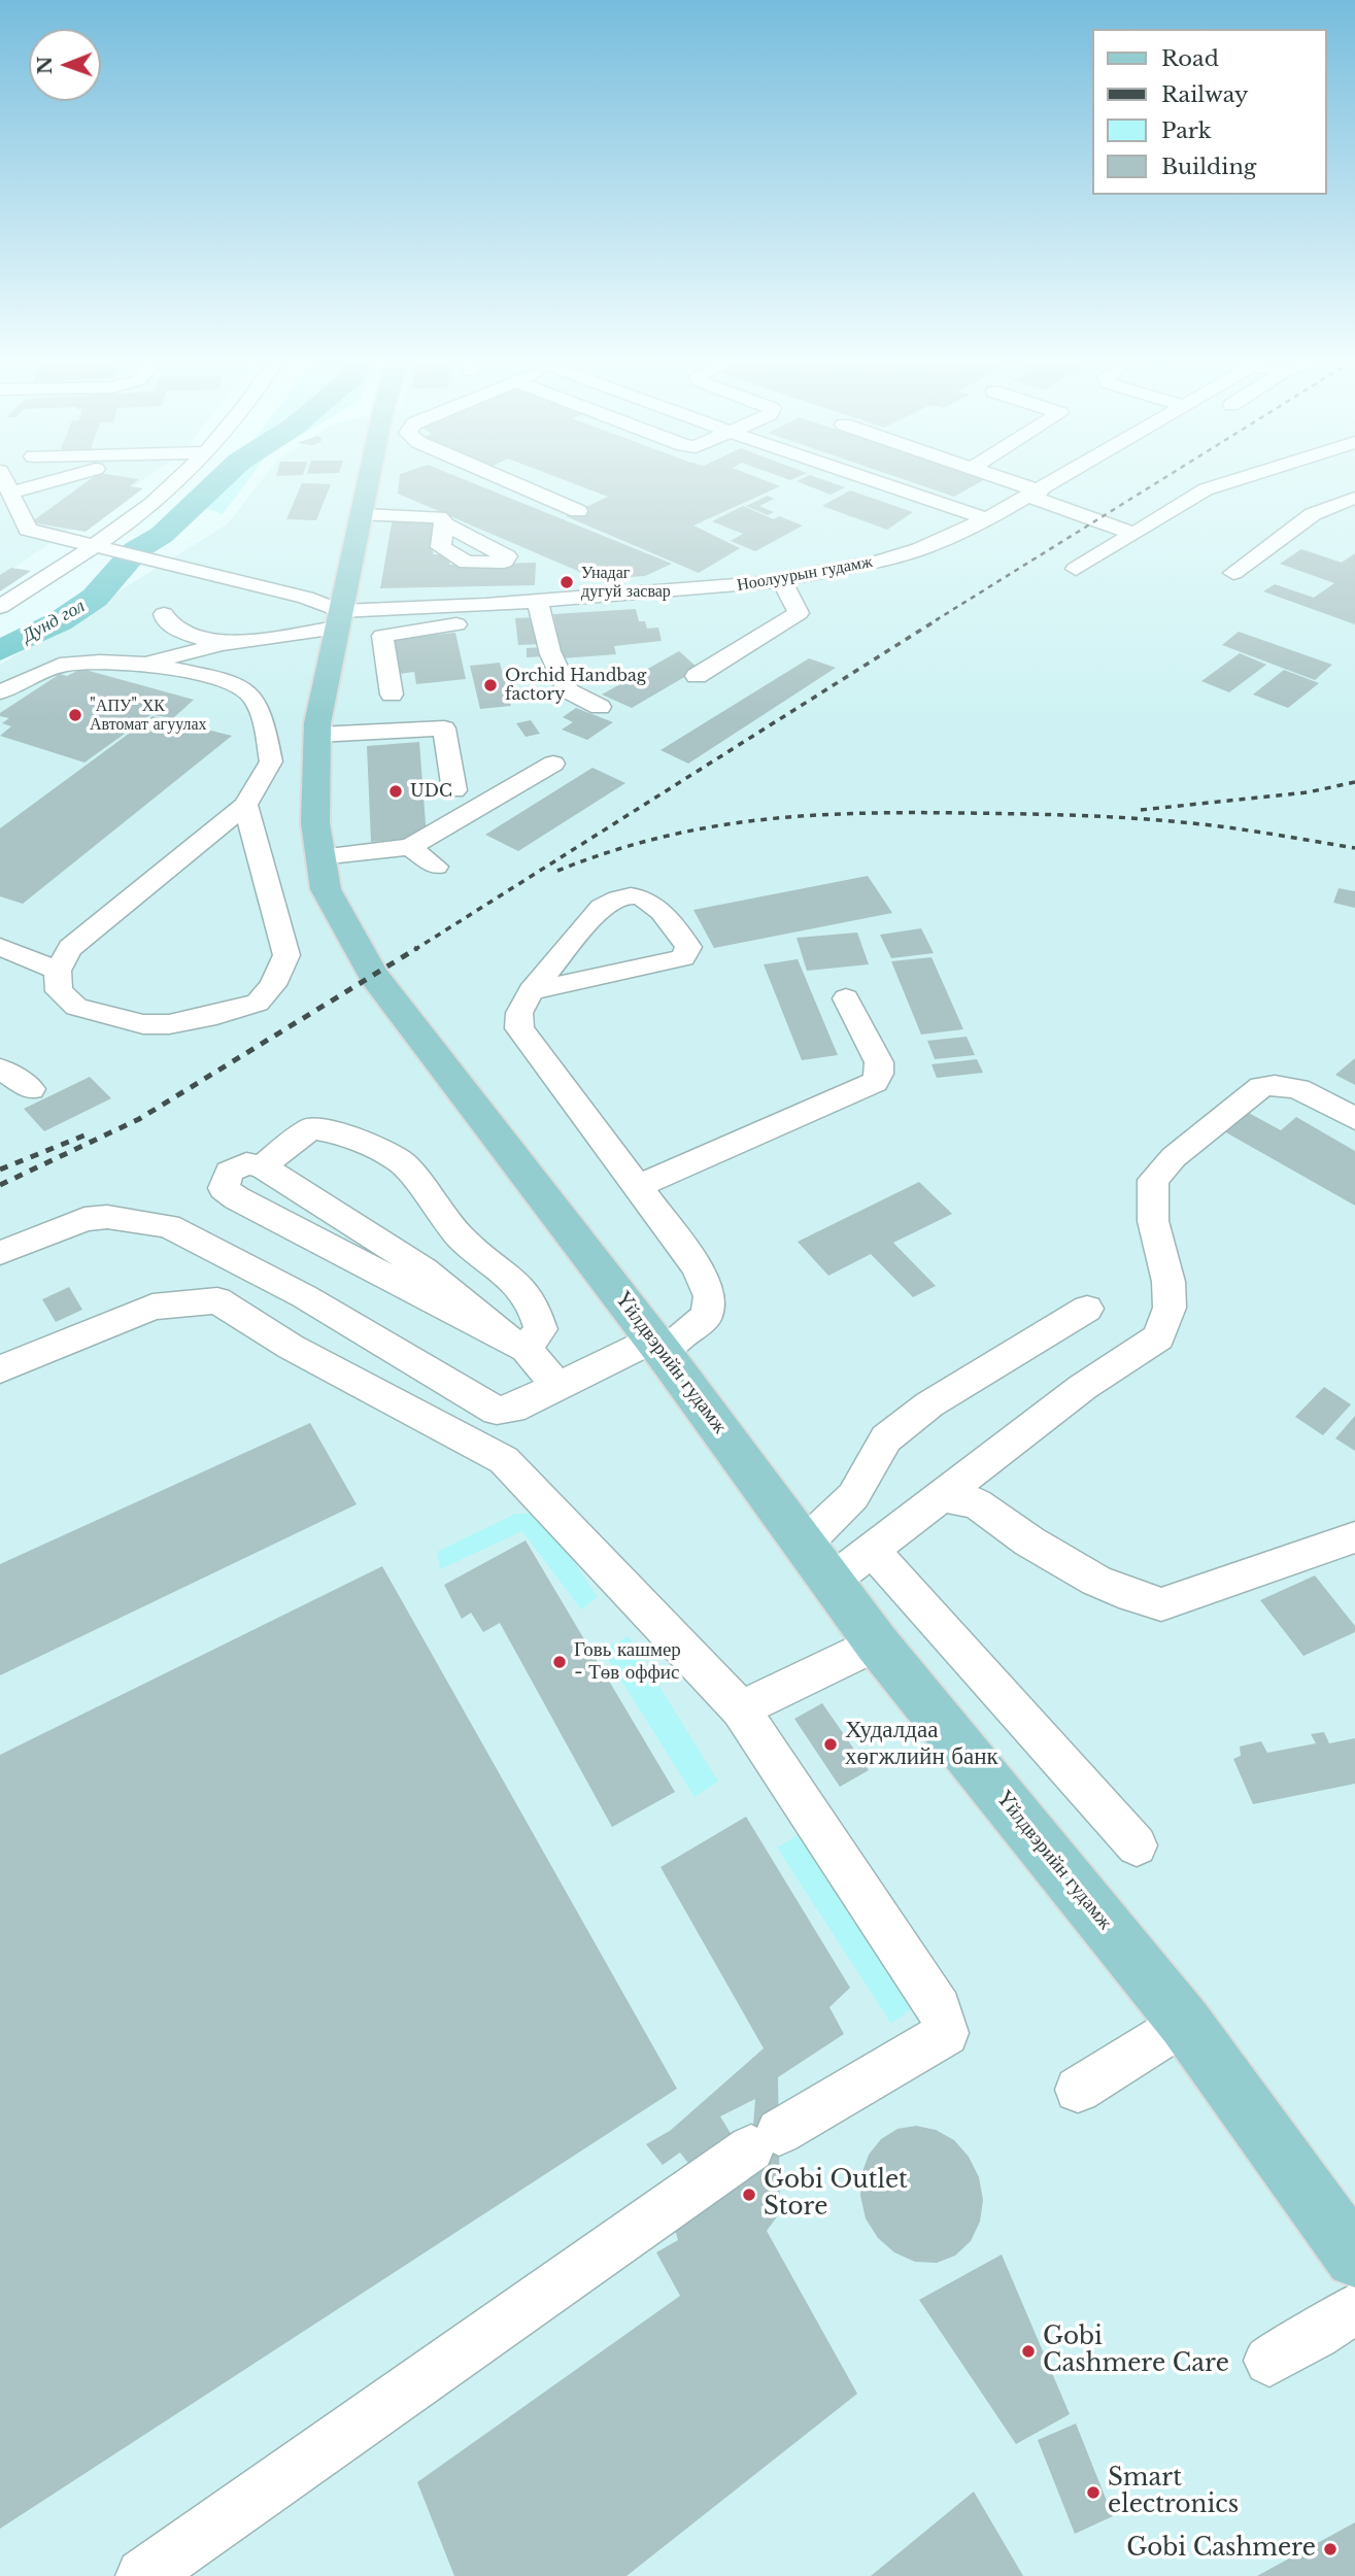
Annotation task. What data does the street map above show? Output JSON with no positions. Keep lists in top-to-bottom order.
{
  "streets": {
    "main road": ["Yйлдвэрийн гудамж"],
    "street": ["Ноолуурын гудамж"]
  },
  "crossings": [
    ["Ноолуурын гудамж", "Yйлдвэрийн гудамж"]
  ],
  "water": ["Дунд гол"],
  "places": [
    "Унадаг дугуй засвар",
    "Orchid Handbag factory",
    "\"АПУ\" ХК Автомат агуулах",
    "UDC",
    "Говь кашмер - Төв оффис",
    "Худалдаа хөгжлийн банк",
    "Gobi Outlet Store",
    "Gobi Cashmere Care",
    "Smart electronics",
    "Gobi Cashmere"
  ],
  "legend": [
    "Road",
    "Railway",
    "Park",
    "Building"
  ],
  "north": "left"
}
